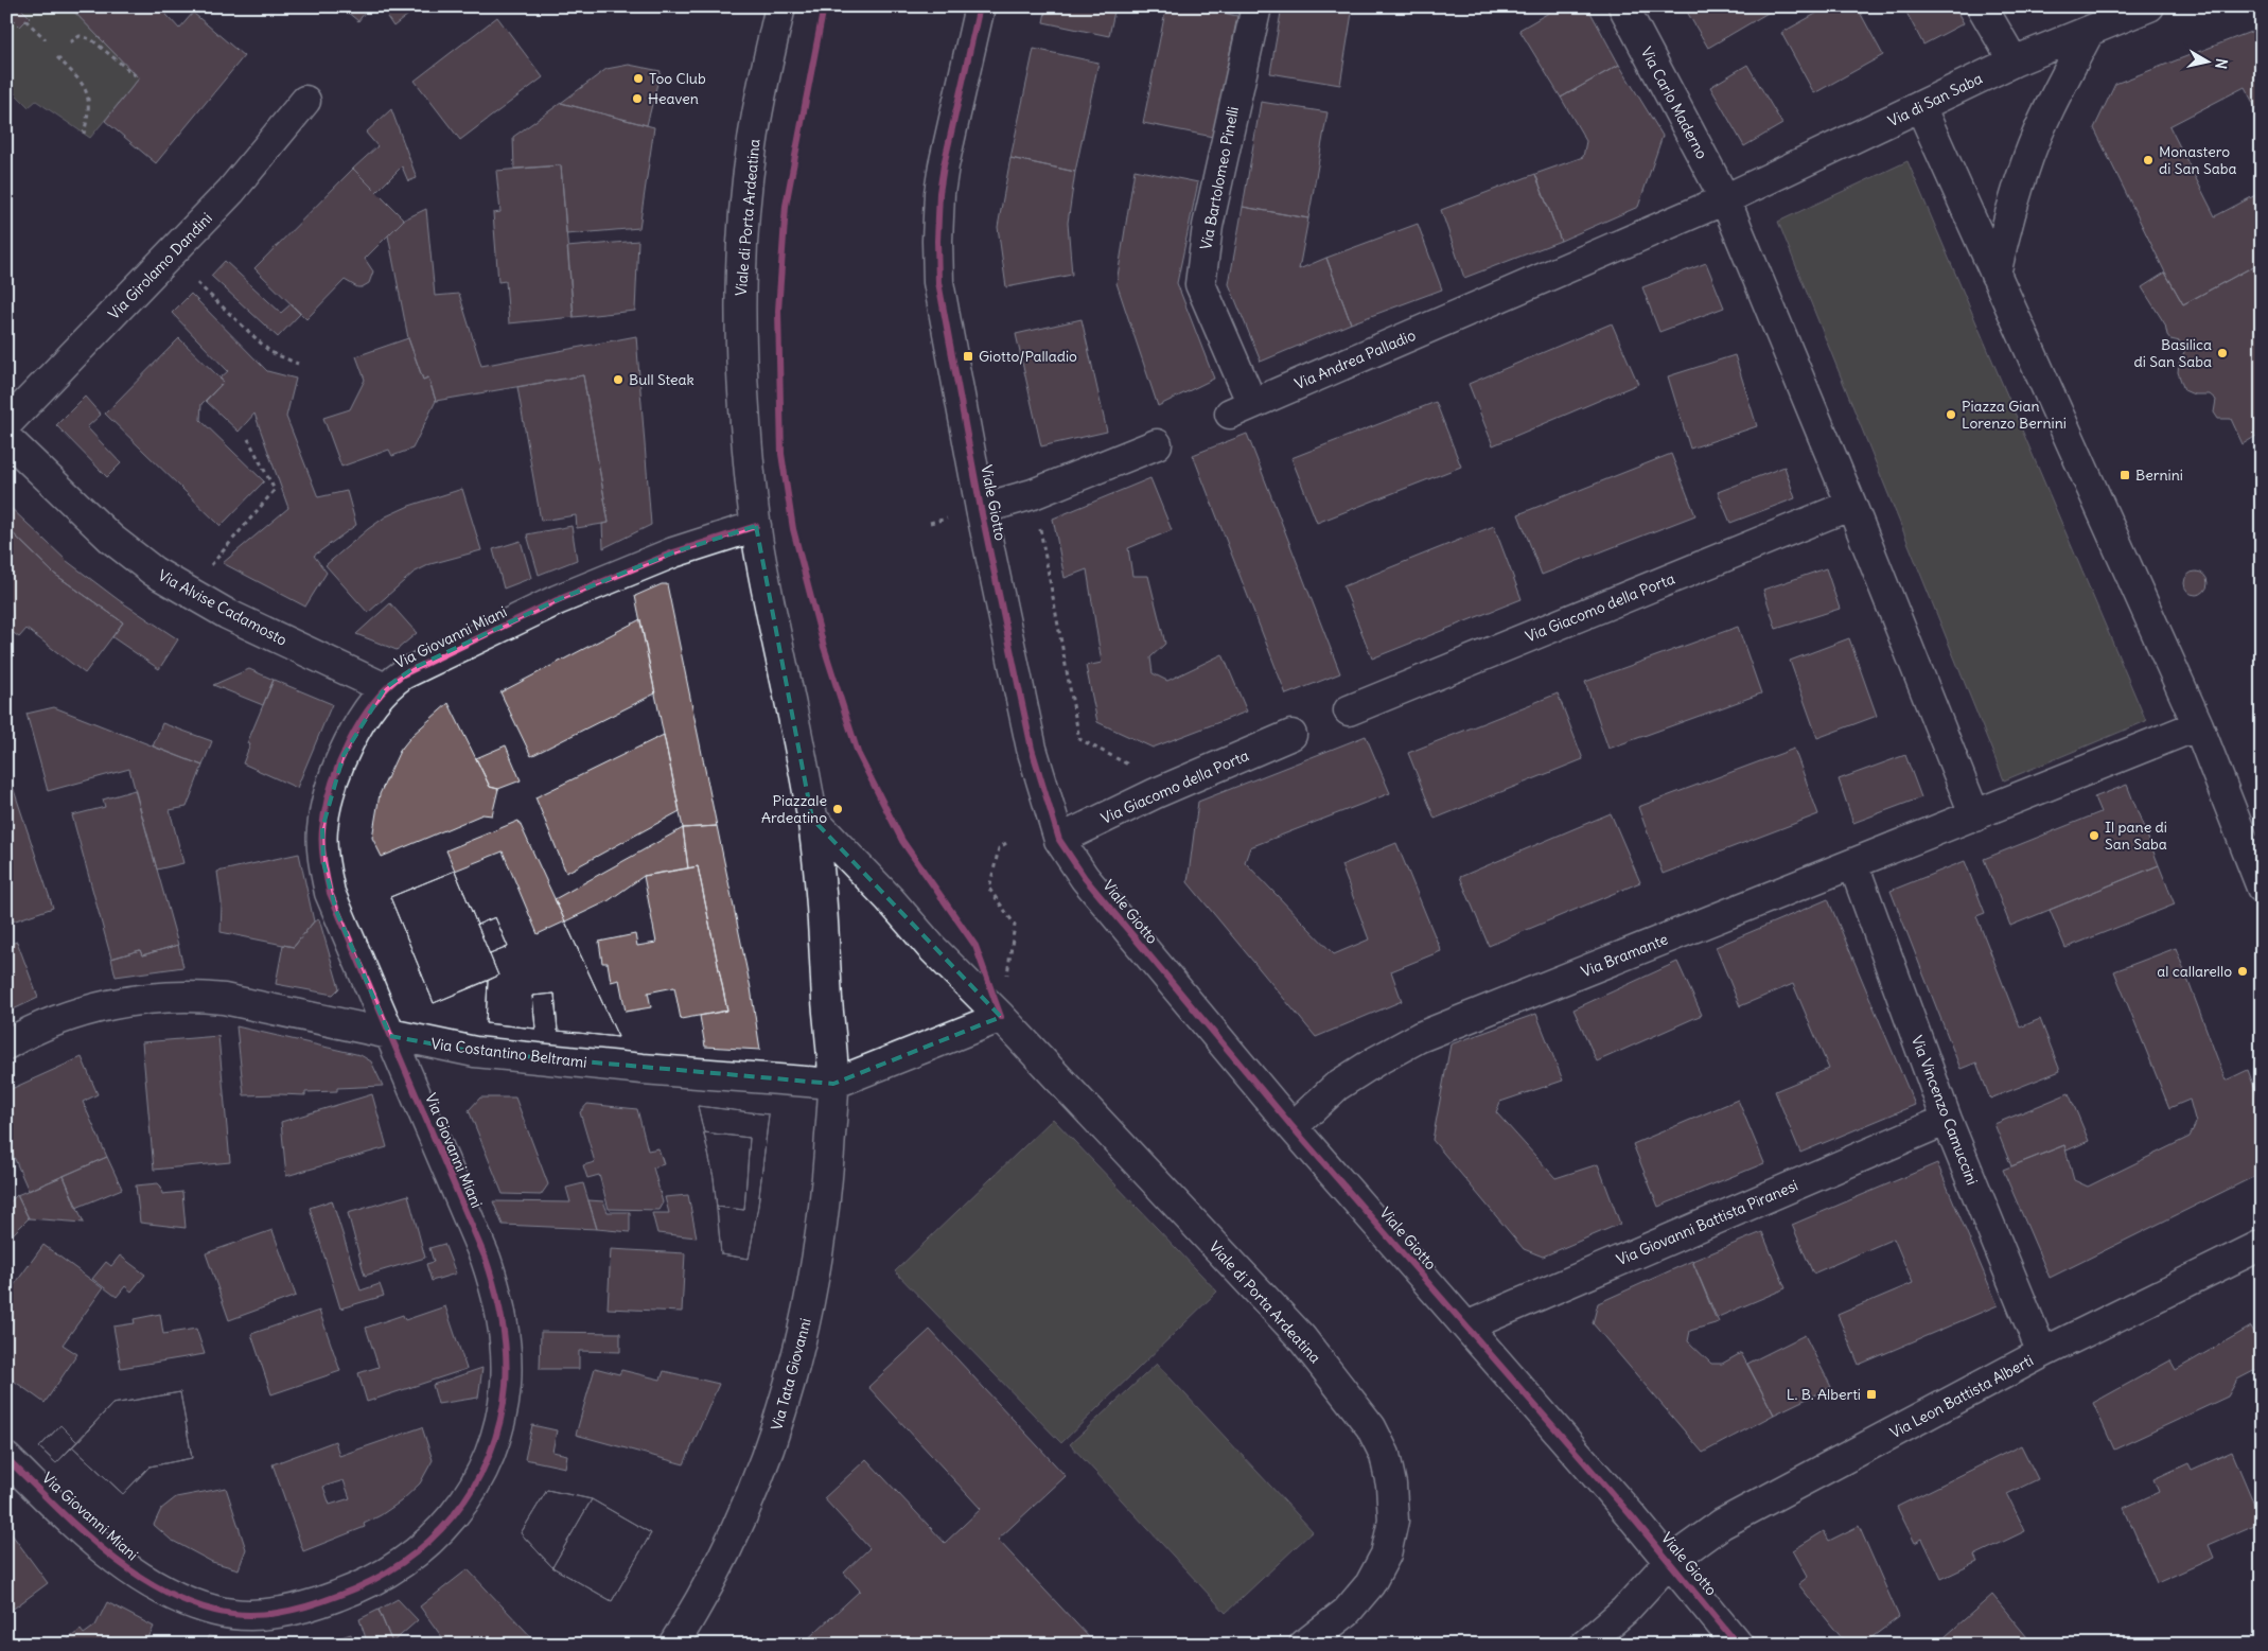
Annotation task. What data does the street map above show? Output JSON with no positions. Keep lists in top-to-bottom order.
{
  "streets": {
    "street": [
      "Via di San Saba",
      "Via Carlo Maderno",
      "Via Bartolomeo Pinelli",
      "Viale di Porta Ardeatina",
      "Via Girolamo Dandini",
      "Via Andrea Palladio",
      "Viale Giotto",
      "Via Alvise Cadamosto",
      "Via Giacomo della Porta",
      "Via Giovanni Miani",
      "Via Bramante",
      "Via Costantino Beltrami",
      "Via Vincenzo Camuccini",
      "Via Giovanni Battista Piranesi",
      "Via Tata Giovanni",
      "Via Leon Battista Alberti"
    ]
  },
  "crossings": [
    ["Via di San Saba", "Via Carlo Maderno"],
    ["Via di San Saba", "Via Andrea Palladio"],
    ["Via Carlo Maderno", "Via Andrea Palladio"],
    ["Via Bartolomeo Pinelli", "Via Andrea Palladio"],
    ["Viale di Porta Ardeatina", "Via Giovanni Miani"],
    ["Viale Giotto", "Via Giacomo della Porta"],
    ["Viale Giotto", "Via Bramante"],
    ["Viale Giotto", "Via Giovanni Battista Piranesi"],
    ["Viale Giotto", "Via Leon Battista Alberti"],
    ["Via Alvise Cadamosto", "Via Giovanni Miani"],
    ["Via Giovanni Miani", "Via Costantino Beltrami"],
    ["Via Bramante", "Via Vincenzo Camuccini"],
    ["Via Costantino Beltrami", "Via Tata Giovanni"],
    ["Via Vincenzo Camuccini", "Via Giovanni Battista Piranesi"],
    ["Via Vincenzo Camuccini", "Via Leon Battista Alberti"]
  ],
  "places": {
    "other": [
      "Too Club",
      "Heaven",
      "Monastero di San Saba",
      "Basilica di San Saba",
      "Bull Steak",
      "Piazza Gian Lorenzo Bernini",
      "Piazzale Ardeatino",
      "Il pane di San Saba",
      "al callarello"
    ],
    "transit": ["Giotto/Palladio", "Bernini", "L. B. Alberti"]
  },
  "north": "right"
}
